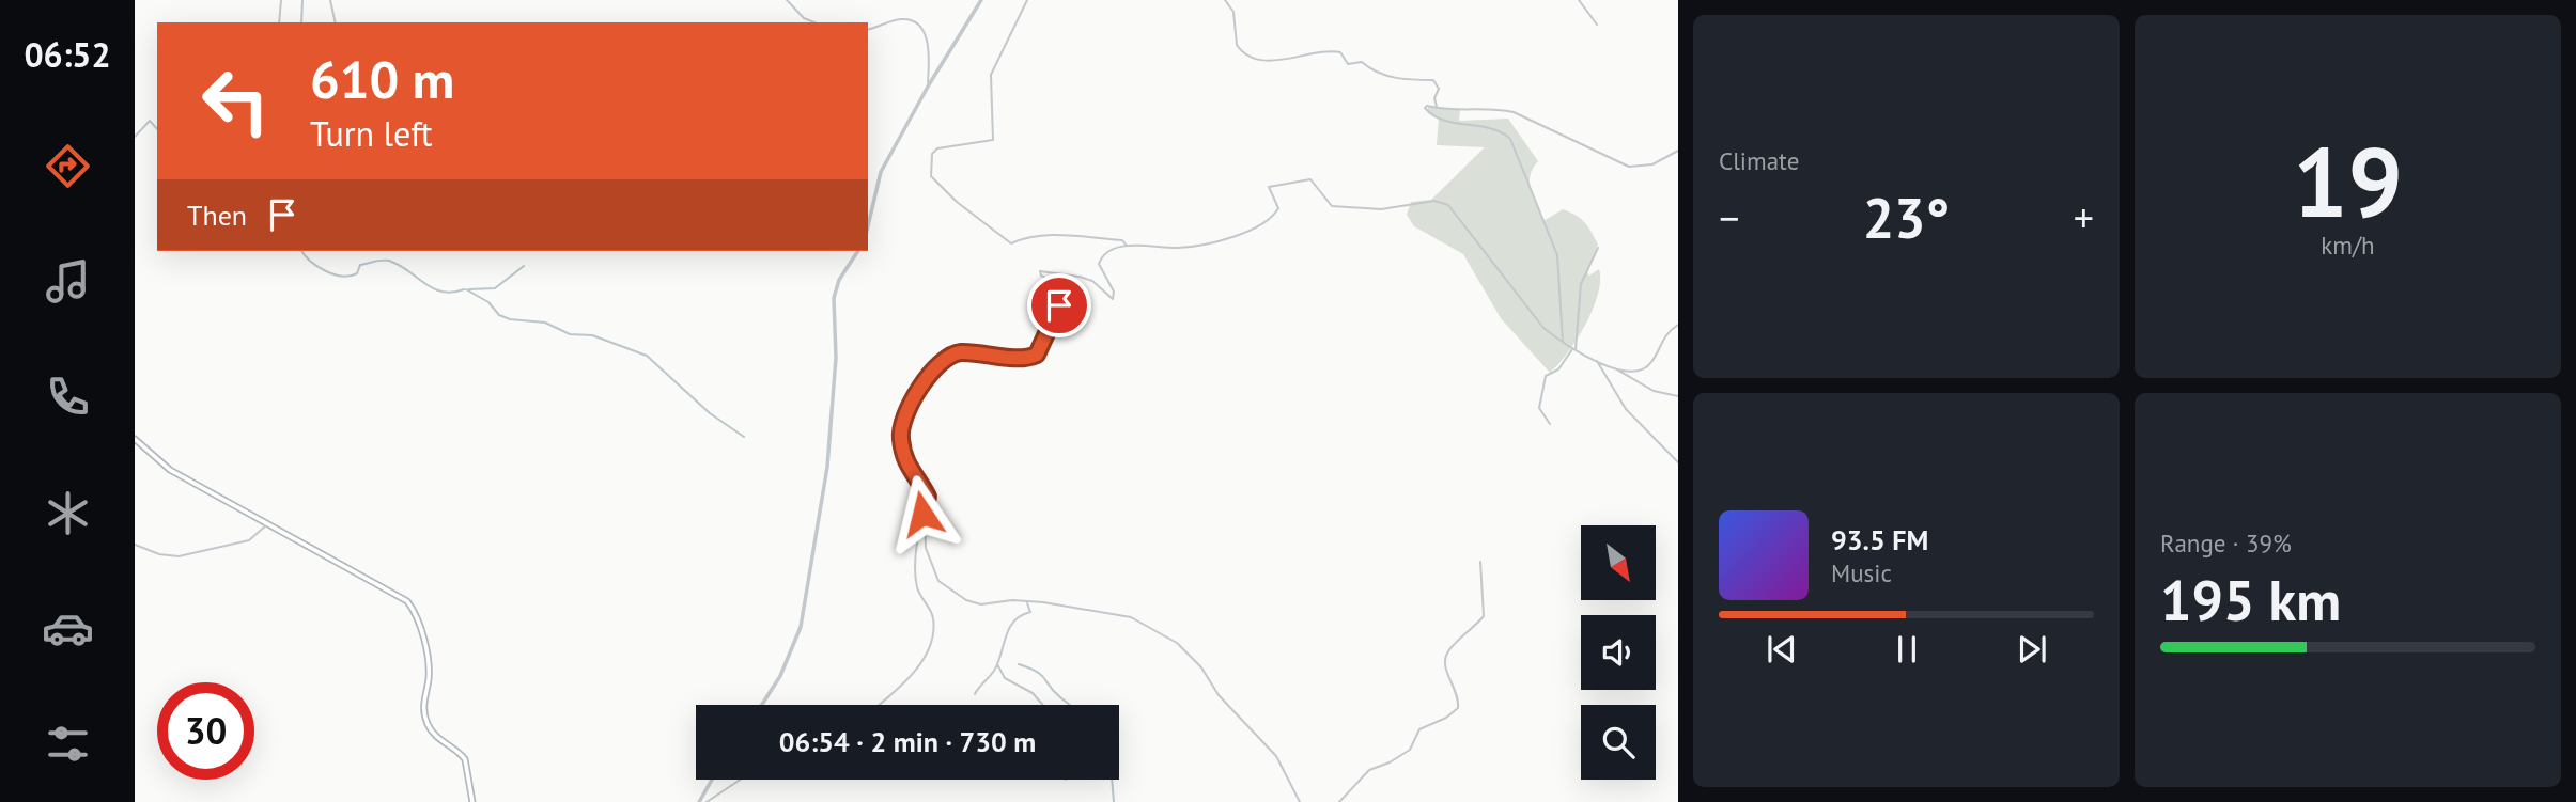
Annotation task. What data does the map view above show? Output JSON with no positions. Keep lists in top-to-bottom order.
{
  "north": "bottom right",
  "page": {
    "tabs": "06:52",
    "tile": [
      "Climate",
      ["19", "km/h"],
      ["Range · 39%", "195 km"]
    ],
    "turn": ["610 m", "Turn left"],
    "then": "Then",
    "heat": ["−", "23°", "+"],
    "song": ["93.5 FM", "Music"],
    "limit": "30",
    "trip": "06:54 · 2 min · 730 m"
  }
}
